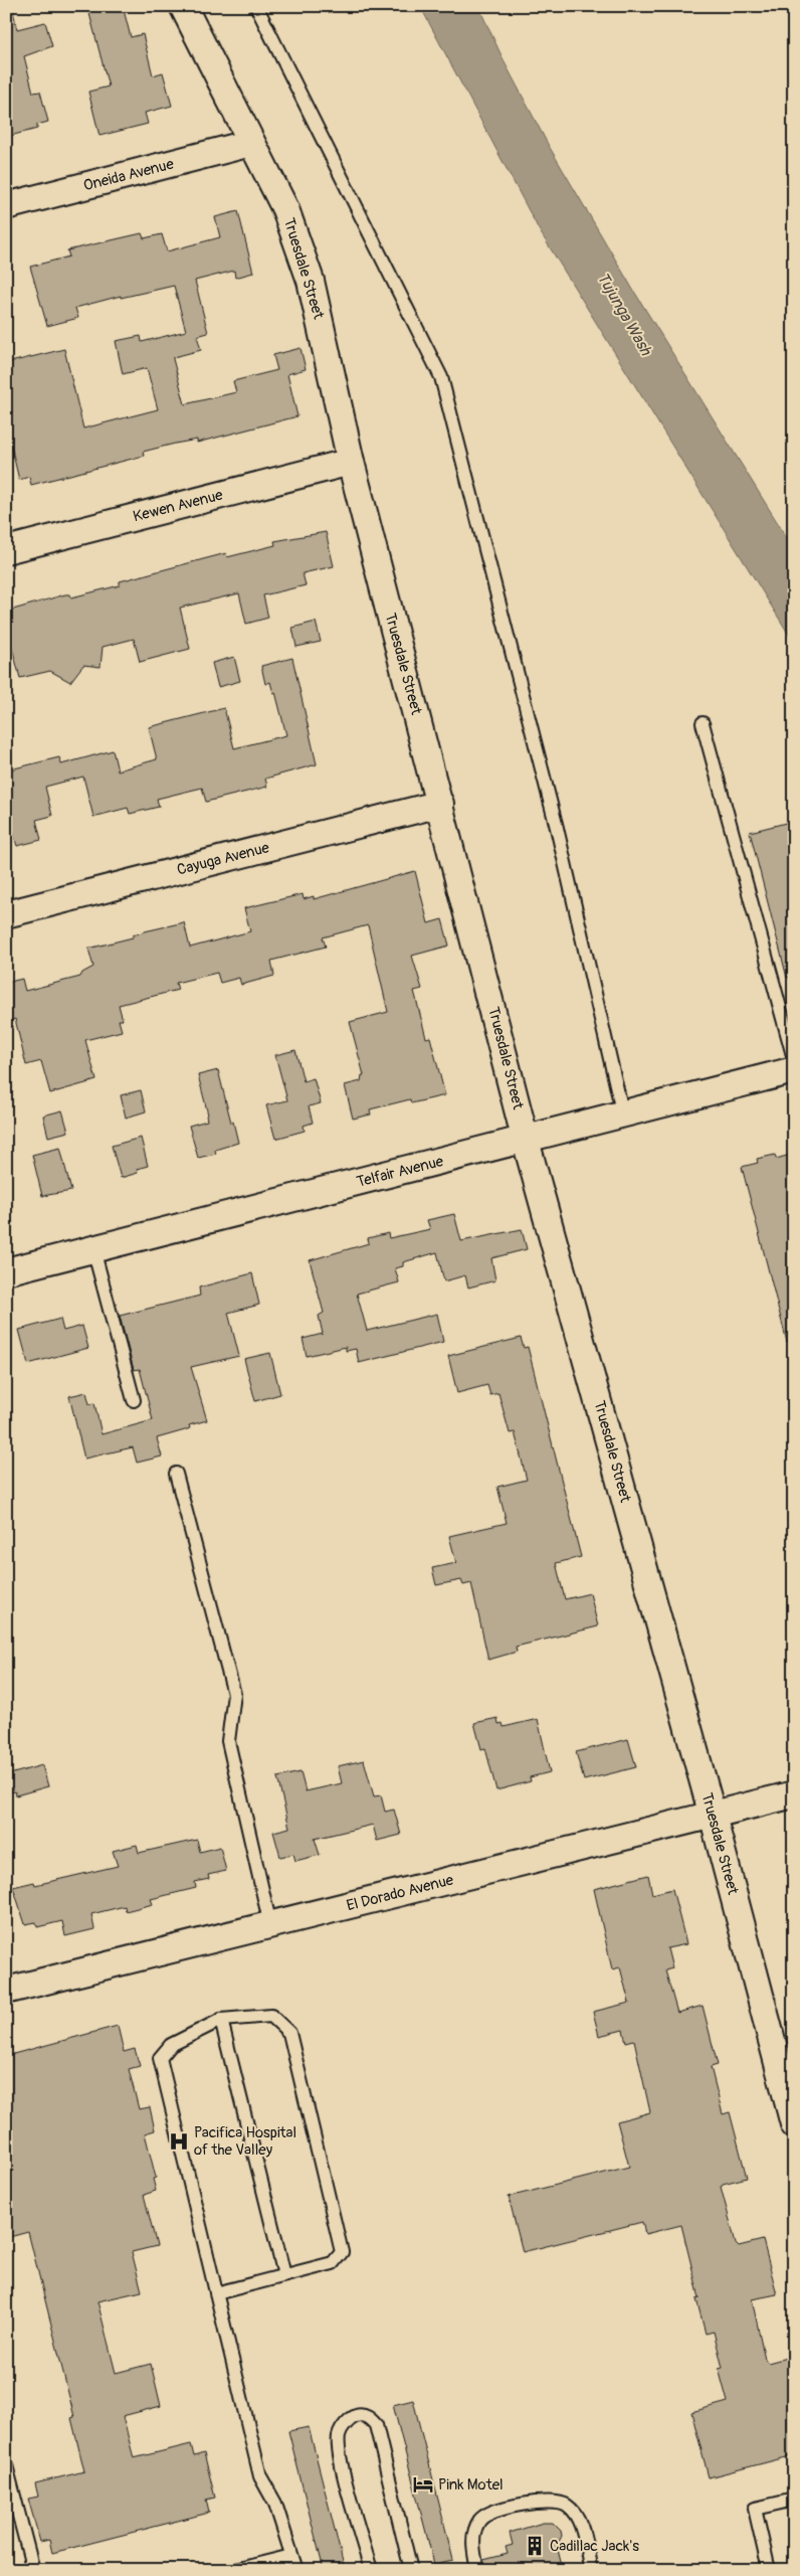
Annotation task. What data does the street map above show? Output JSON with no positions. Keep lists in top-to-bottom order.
{
  "streets": {
    "street": [
      "Oneida Avenue",
      "Truesdale Street",
      "Kewen Avenue",
      "Cayuga Avenue",
      "Telfair Avenue",
      "El Dorado Avenue"
    ]
  },
  "crossings": [
    ["Oneida Avenue", "Truesdale Street"],
    ["Truesdale Street", "Kewen Avenue"],
    ["Truesdale Street", "Cayuga Avenue"],
    ["Truesdale Street", "Telfair Avenue"],
    ["Truesdale Street", "El Dorado Avenue"]
  ],
  "water": ["Tujunga Wash"],
  "places": {
    "hospital": ["Pacifica Hospital of the Valley"],
    "hotel": ["Pink Motel"],
    "building": ["Cadillac Jack's"]
  }
}
